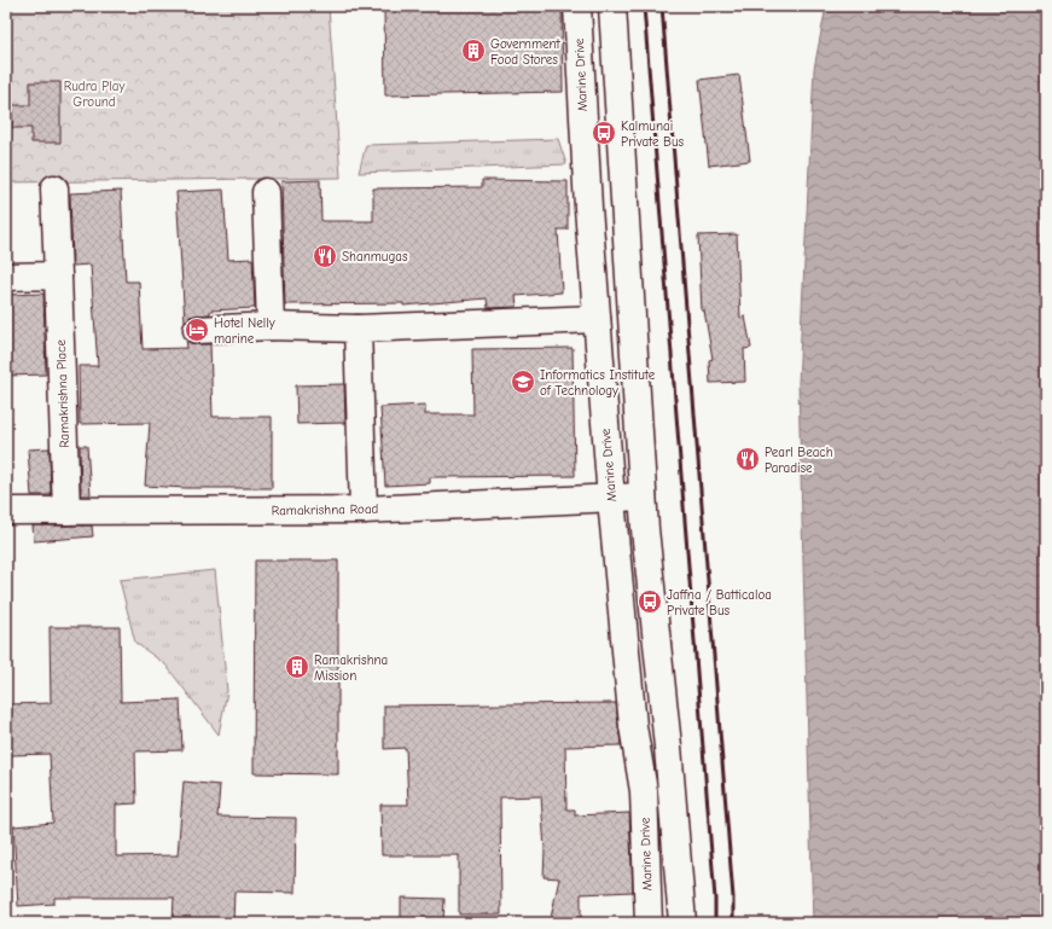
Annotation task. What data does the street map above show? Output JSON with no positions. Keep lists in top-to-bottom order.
{
  "streets": {
    "main road": ["Marine Drive", "Ramakrishna Place", "Ramakrishna Road"]
  },
  "crossings": [
    ["Marine Drive", "Ramakrishna Road"],
    ["Ramakrishna Place", "Ramakrishna Road"]
  ],
  "parks": ["Rudra Play Ground"],
  "places": {
    "building": ["Government Food Stores", "Ramakrishna Mission"],
    "bus stop": ["Kalmunai Private Bus", "Jaffna / Batticaloa Private Bus"],
    "restaurant": ["Shanmugas", "Pearl Beach Paradise"],
    "hotel": ["Hotel Nelly marine"],
    "school or university": ["Informatics Institute of Technology"]
  }
}
